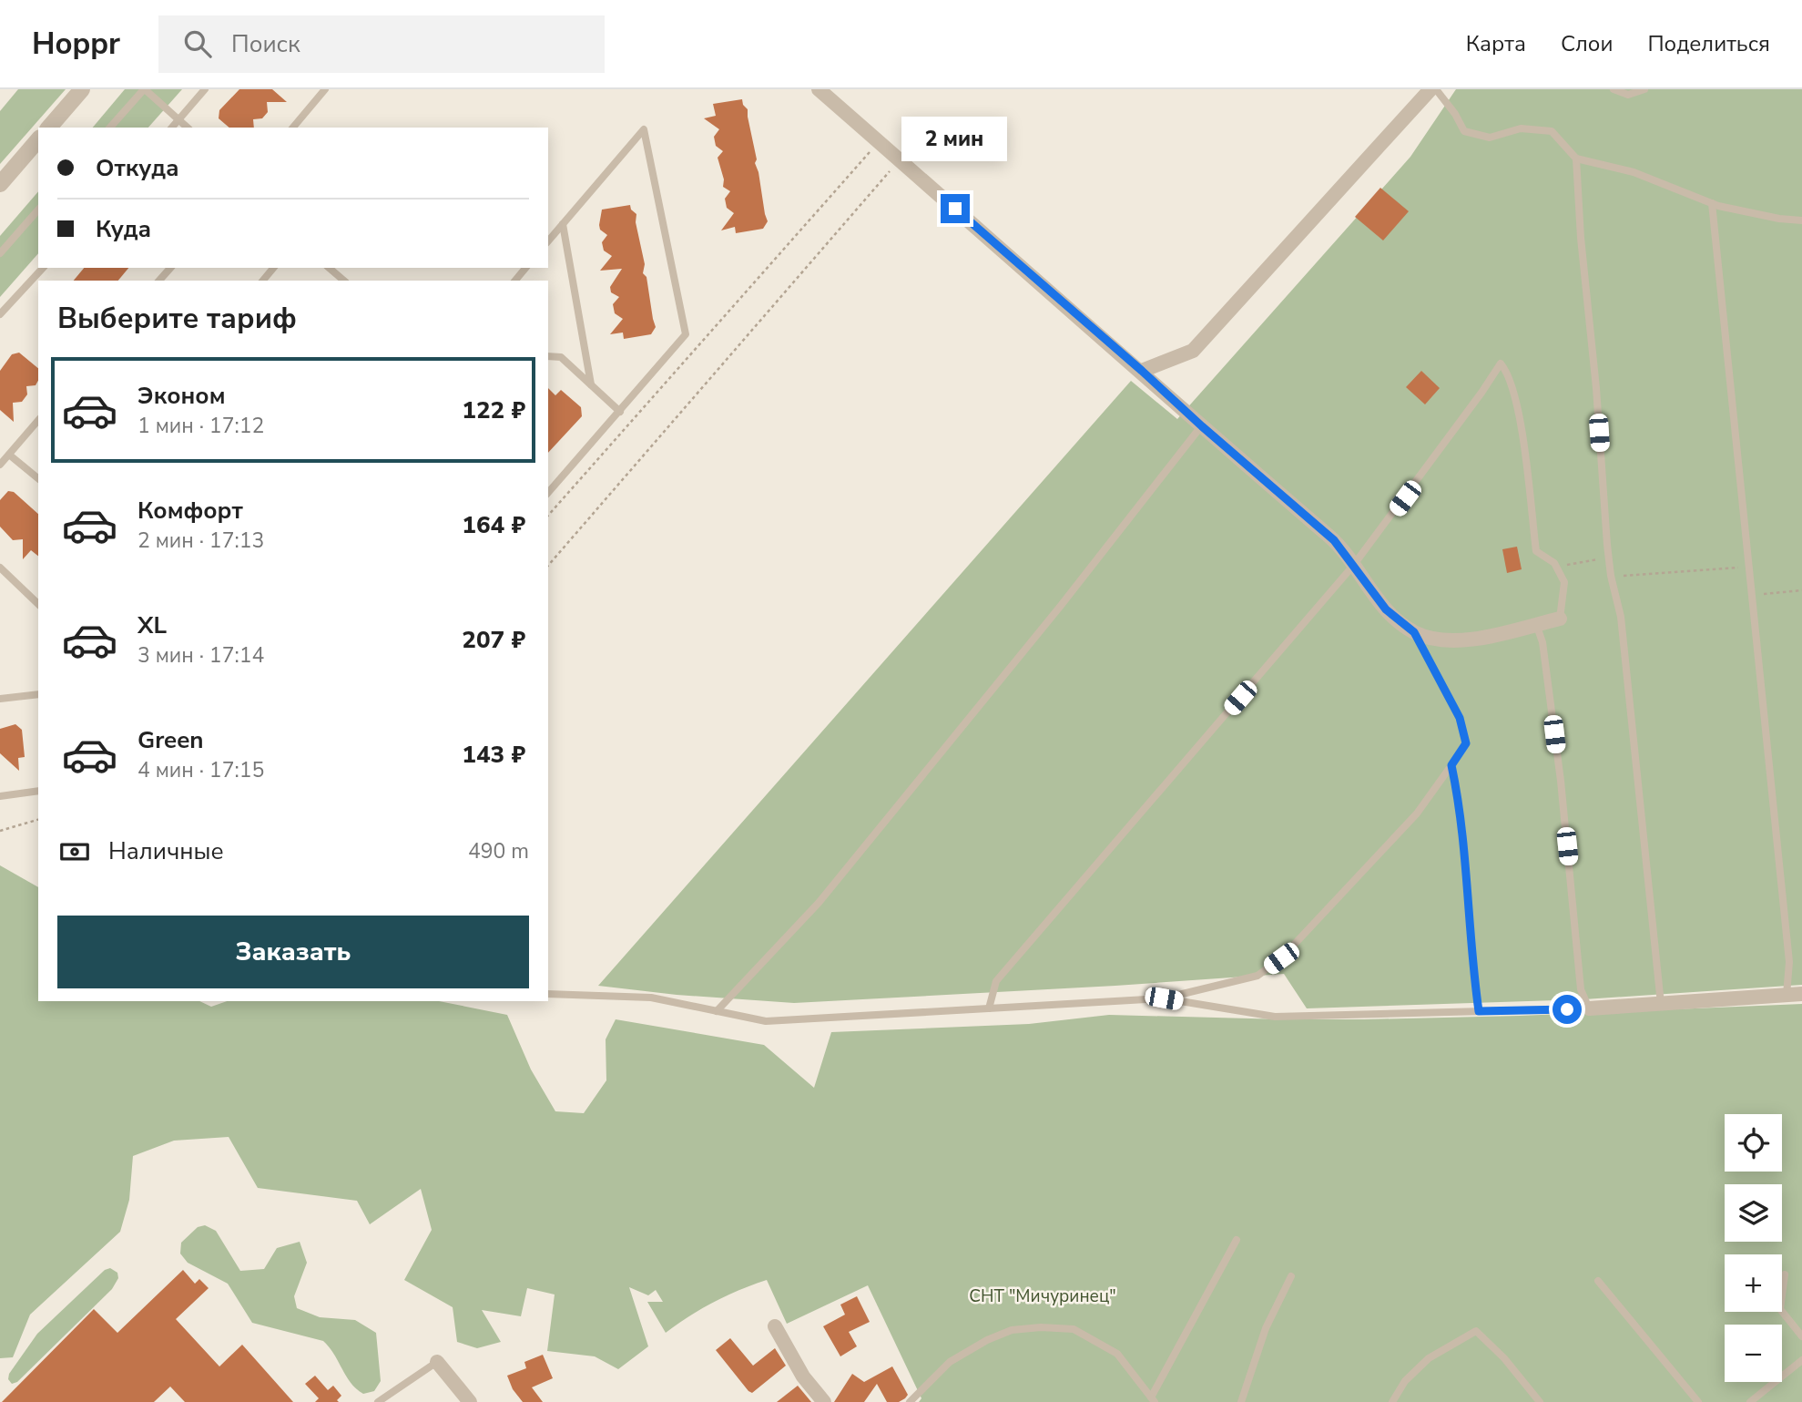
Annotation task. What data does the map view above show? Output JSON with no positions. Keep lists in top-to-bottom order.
{
  "parks": ["СНТ \"Мичуринец\""],
  "page": {
    "header": "Hoppr",
    "search": "Поиск",
    "nav": ["Карта", "Слои", "Поделиться"],
    "bubble": "2 мин",
    "banner": ["Откуда", "Куда"],
    "heading": "Выберите тариф",
    "list": [
      {
        "name": "Эконом",
        "note": "1 мин · 17:12",
        "value": "122 ₽"
      },
      {
        "name": "Комфорт",
        "note": "2 мин · 17:13",
        "value": "164 ₽"
      },
      {
        "name": "XL",
        "note": "3 мин · 17:14",
        "value": "207 ₽"
      },
      {
        "name": "Green",
        "note": "4 мин · 17:15",
        "value": "143 ₽"
      }
    ],
    "pay": ["Наличные", "490 m"],
    "buttons": "Заказать",
    "map_buttons": ["+", "−"]
  }
}
